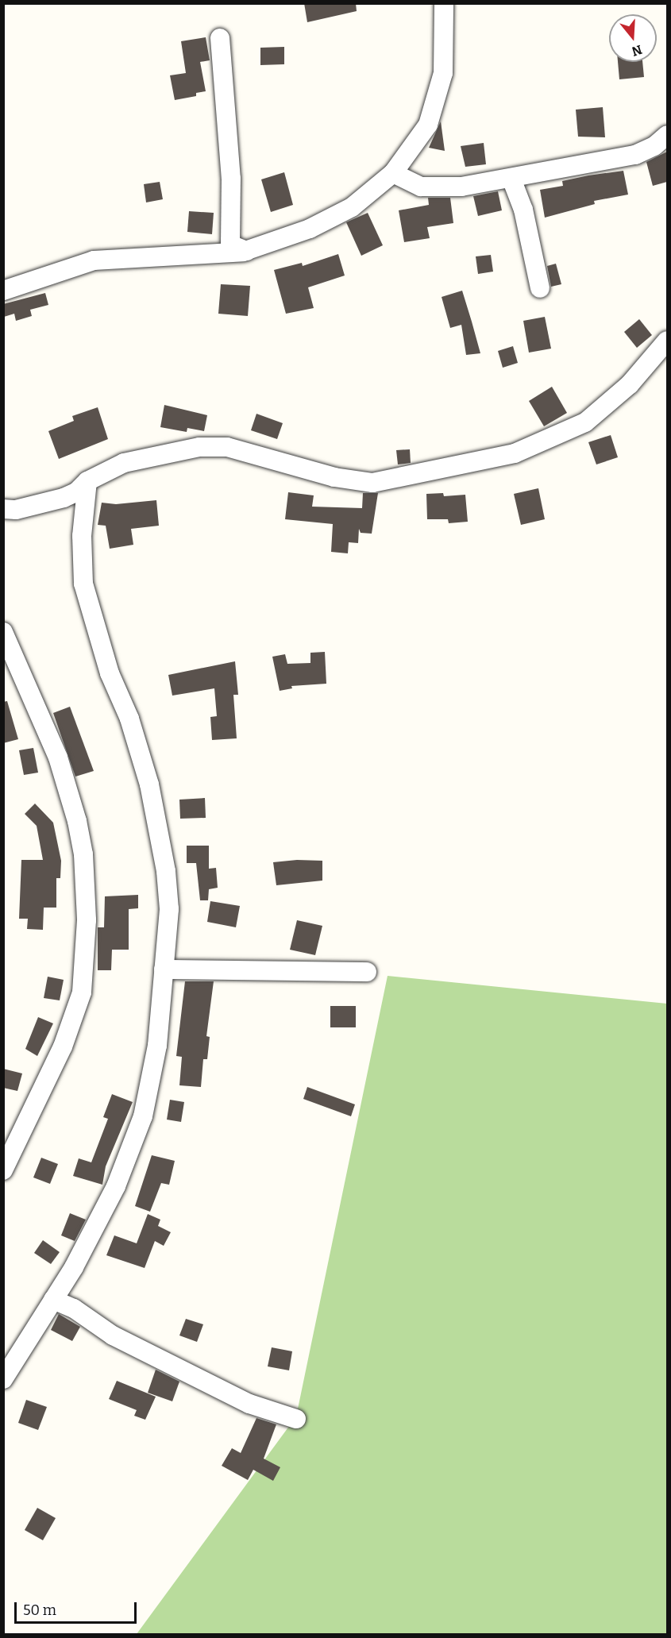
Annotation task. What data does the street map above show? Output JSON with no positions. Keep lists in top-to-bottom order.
{
  "scale_bar": "50 m",
  "north": "bottom"
}
